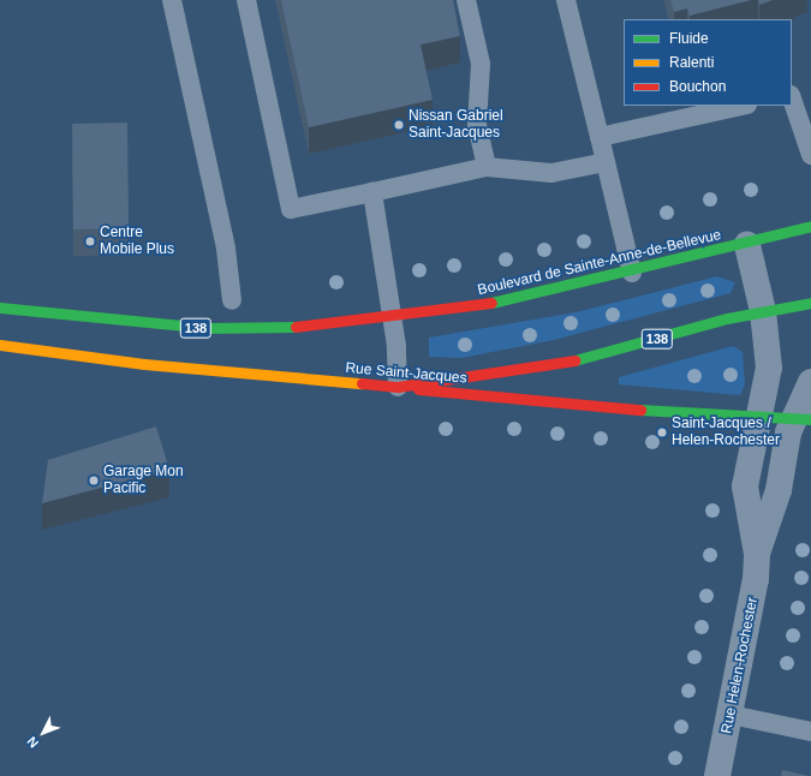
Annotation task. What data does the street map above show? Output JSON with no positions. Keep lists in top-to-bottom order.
{
  "streets": {
    "main road": ["Boulevard de Sainte-Anne-de-Bellevue", "138", "Rue Saint-Jacques"],
    "street": ["Rue Helen-Rochester"]
  },
  "crossings": [
    ["Boulevard de Sainte-Anne-de-Bellevue", "138"],
    ["Boulevard de Sainte-Anne-de-Bellevue", "Rue Helen-Rochester"],
    ["138", "Rue Saint-Jacques"],
    ["138", "Rue Helen-Rochester"],
    ["Rue Saint-Jacques", "Rue Helen-Rochester"]
  ],
  "places": [
    "Nissan Gabriel Saint-Jacques",
    "Centre Mobile Plus",
    "Saint-Jacques / Helen-Rochester",
    "Garage Mon Pacific"
  ],
  "legend": ["Fluide", "Ralenti", "Bouchon"],
  "north": "bottom left"
}
